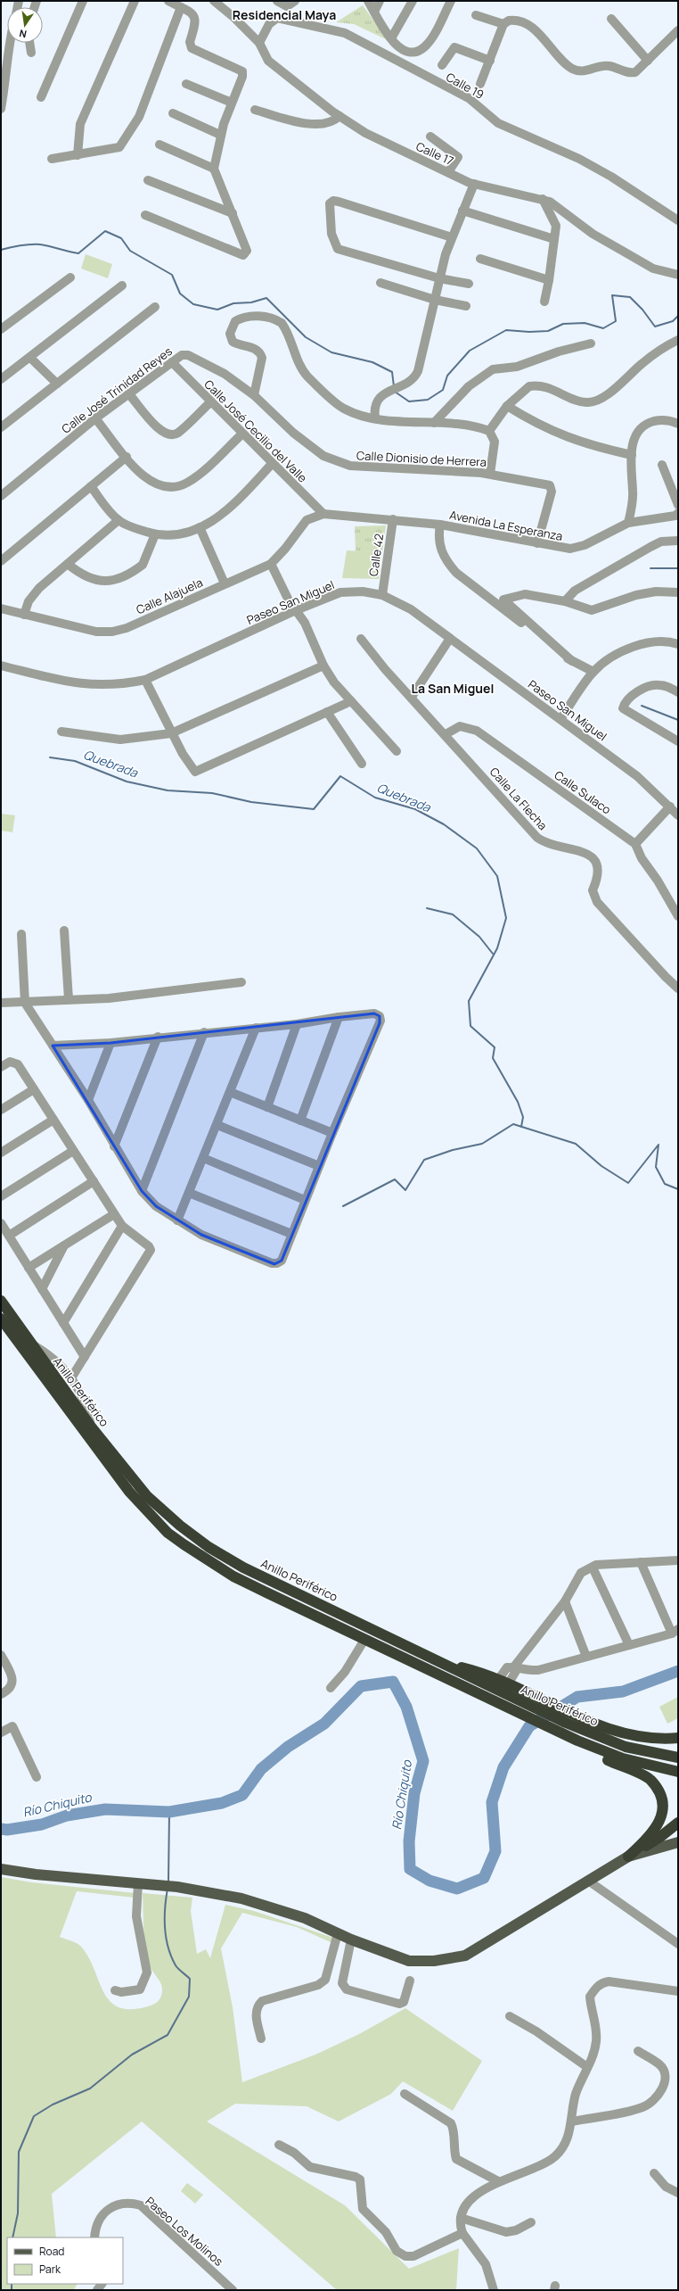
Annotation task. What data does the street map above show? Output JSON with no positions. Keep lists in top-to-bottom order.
{
  "streets": {
    "highway": ["Anillo Periférico"],
    "street": [
      "Calle 19",
      "Calle 17",
      "Calle José Trinidad Reyes",
      "Calle José Cecilio del Valle",
      "Calle Dionisio de Herrera",
      "Avenida La Esperanza",
      "Calle 42",
      "Calle Alajuela",
      "Paseo San Miguel",
      "Calle Sulaco",
      "Calle La Flecha",
      "Paseo Los Molinos"
    ]
  },
  "crossings": [
    ["Calle 19", "Calle 17"],
    ["Calle José Trinidad Reyes", "Calle José Cecilio del Valle"],
    ["Calle José Trinidad Reyes", "Calle Dionisio de Herrera"],
    ["Calle José Cecilio del Valle", "Avenida La Esperanza"],
    ["Calle José Cecilio del Valle", "Calle Alajuela"],
    ["Calle Dionisio de Herrera", "Avenida La Esperanza"],
    ["Avenida La Esperanza", "Calle 42"],
    ["Avenida La Esperanza", "Calle Alajuela"],
    ["Calle 42", "Paseo San Miguel"],
    ["Calle Sulaco", "Calle La Flecha"]
  ],
  "districts": ["Residencial Maya", "La San Miguel"],
  "water": ["Quebrada", "Río Chiquito"],
  "legend": ["Road", "Park"],
  "north": "bottom"
}
